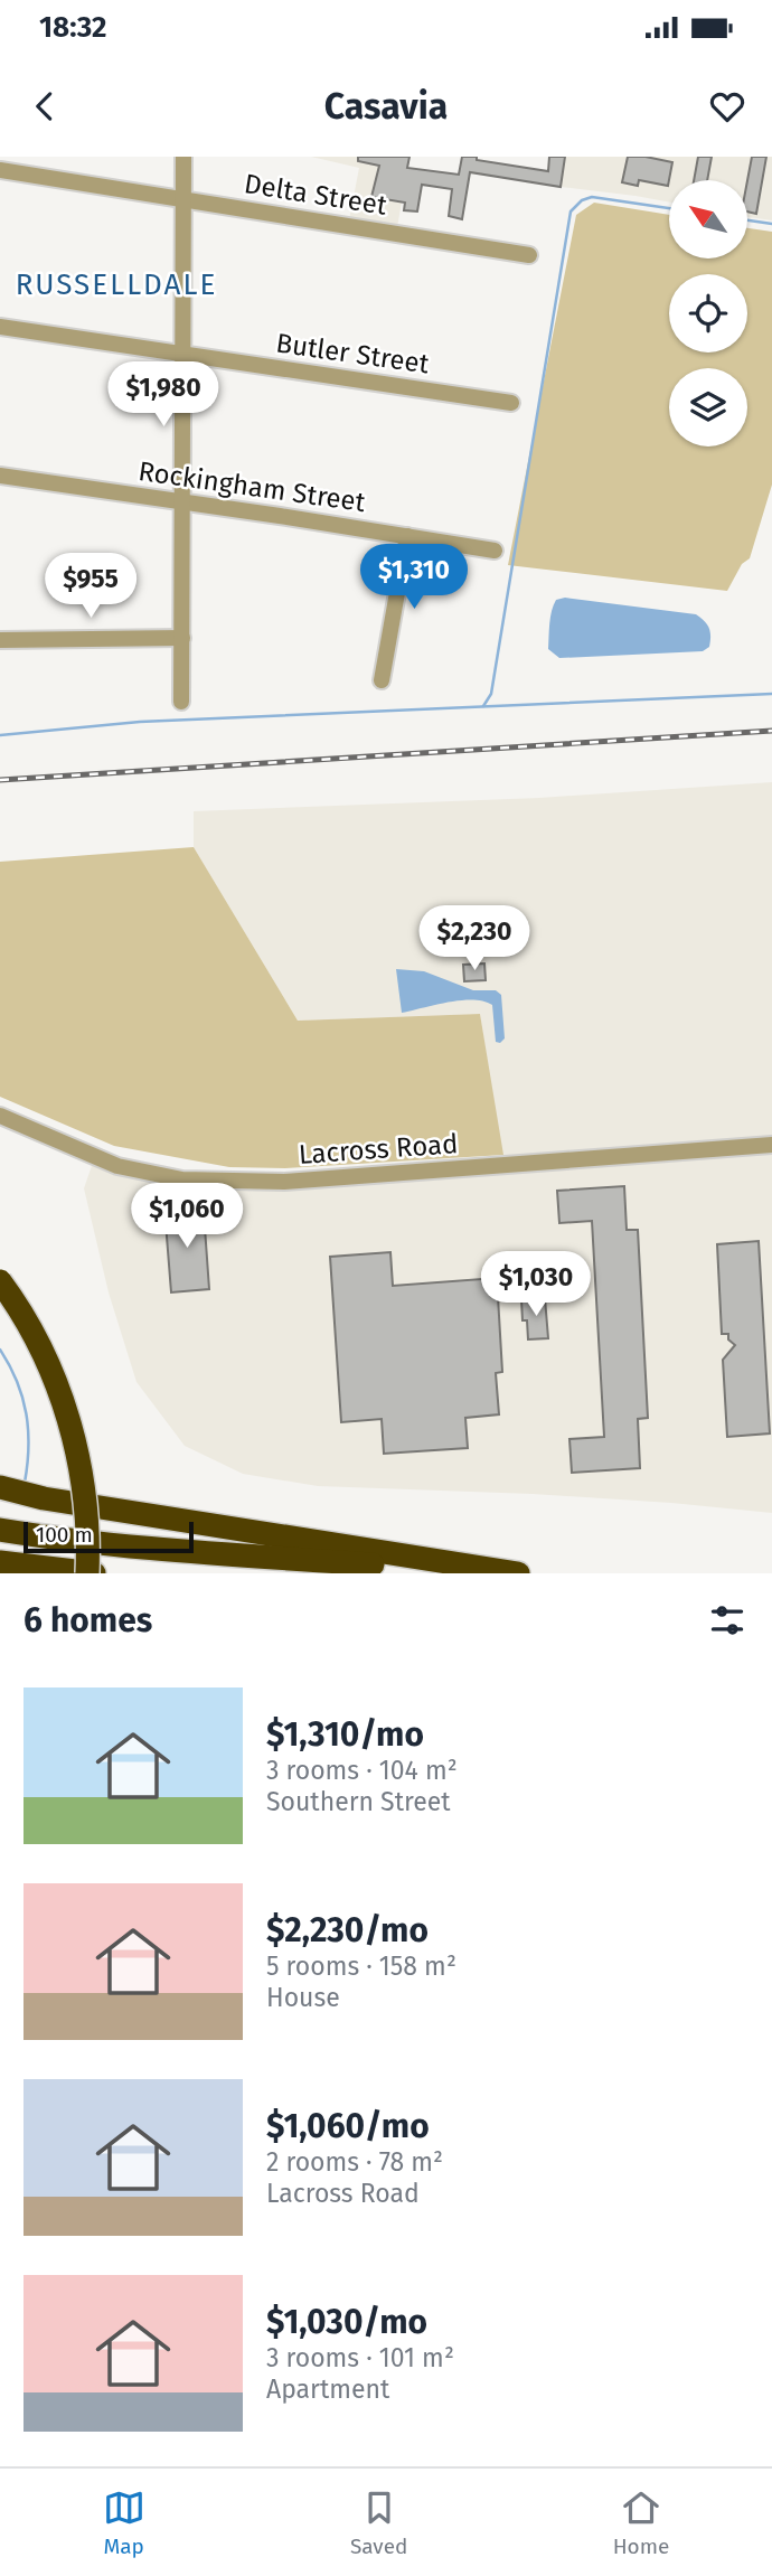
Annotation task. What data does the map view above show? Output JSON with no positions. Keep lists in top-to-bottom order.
{
  "streets": {
    "street": [
      "Delta Street",
      "Butler Street",
      "Rockingham Street",
      "Lacross Road"
    ]
  },
  "districts": ["RUSSELLDALE"],
  "scale_bar": "100 m",
  "north": "top left",
  "page": {
    "status": "18:32",
    "header": "Casavia",
    "price": [
      "$1,980",
      "$1,310",
      "$955",
      "$2,230",
      "$1,060",
      "$1,030"
    ],
    "scale": "100 m",
    "heading": "6 homes",
    "list": [
      {
        "name": "$1,310/mo",
        "note": "3 rooms · 104 m² · Southern Street"
      },
      {
        "name": "$2,230/mo",
        "note": "5 rooms · 158 m² · House"
      },
      {
        "name": "$1,060/mo",
        "note": "2 rooms · 78 m² · Lacross Road"
      },
      {
        "name": "$1,030/mo",
        "note": "3 rooms · 101 m² · Apartment"
      }
    ],
    "tabs": ["Map", "Saved", "Home"]
  }
}
